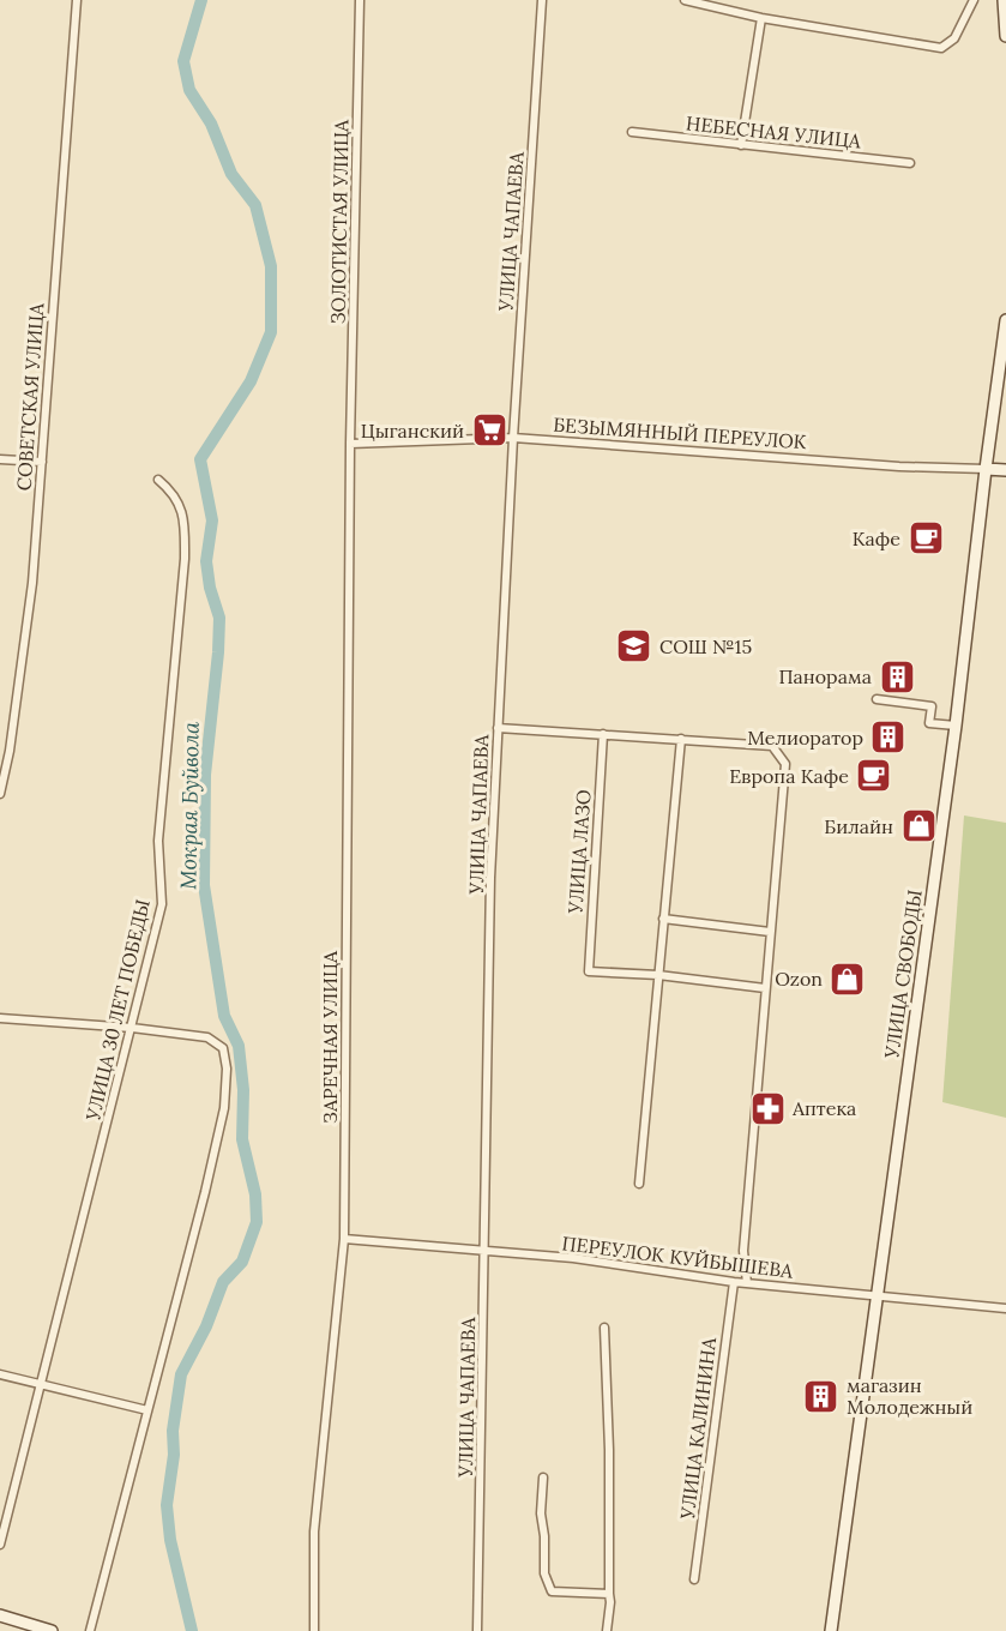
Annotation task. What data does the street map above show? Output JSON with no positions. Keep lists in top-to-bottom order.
{
  "streets": {
    "main road": ["БЕЗЫМЯННЫЙ ПЕРЕУЛОК", "УЛИЦА СВОБОДЫ"],
    "street": [
      "НЕБЕСНАЯ УЛИЦА",
      "ЗОЛОТИСТАЯ УЛИЦА",
      "УЛИЦА ЧАПАЕВА",
      "СОВЕТСКАЯ УЛИЦА",
      "УЛИЦА ЛАЗО",
      "УЛИЦА 30 ЛЕТ ПОБЕДЫ",
      "ЗАРЕЧНАЯ УЛИЦА",
      "ПЕРЕУЛОК КУЙБЫШЕВА",
      "УЛИЦА КАЛИНИНА"
    ]
  },
  "crossings": [
    ["ЗОЛОТИСТАЯ УЛИЦА", "БЕЗЫМЯННЫЙ ПЕРЕУЛОК"],
    ["ЗОЛОТИСТАЯ УЛИЦА", "ЗАРЕЧНАЯ УЛИЦА"],
    ["УЛИЦА ЧАПАЕВА", "БЕЗЫМЯННЫЙ ПЕРЕУЛОК"],
    ["УЛИЦА ЧАПАЕВА", "ПЕРЕУЛОК КУЙБЫШЕВА"],
    ["БЕЗЫМЯННЫЙ ПЕРЕУЛОК", "УЛИЦА СВОБОДЫ"],
    ["БЕЗЫМЯННЫЙ ПЕРЕУЛОК", "ЗАРЕЧНАЯ УЛИЦА"],
    ["УЛИЦА СВОБОДЫ", "ПЕРЕУЛОК КУЙБЫШЕВА"],
    ["ЗАРЕЧНАЯ УЛИЦА", "ПЕРЕУЛОК КУЙБЫШЕВА"],
    ["ПЕРЕУЛОК КУЙБЫШЕВА", "УЛИЦА КАЛИНИНА"]
  ],
  "water": ["Мокрая Буйвола"],
  "places": {
    "supermarket": ["Цыганский"],
    "cafe": ["Кафе", "Европа Кафе"],
    "school or university": ["СОШ №15"],
    "building": ["Панорама", "Мелиоратор", "магазин Молодежный"],
    "shop": ["Билайн", "Ozon"],
    "pharmacy": ["Аптека"]
  }
}
